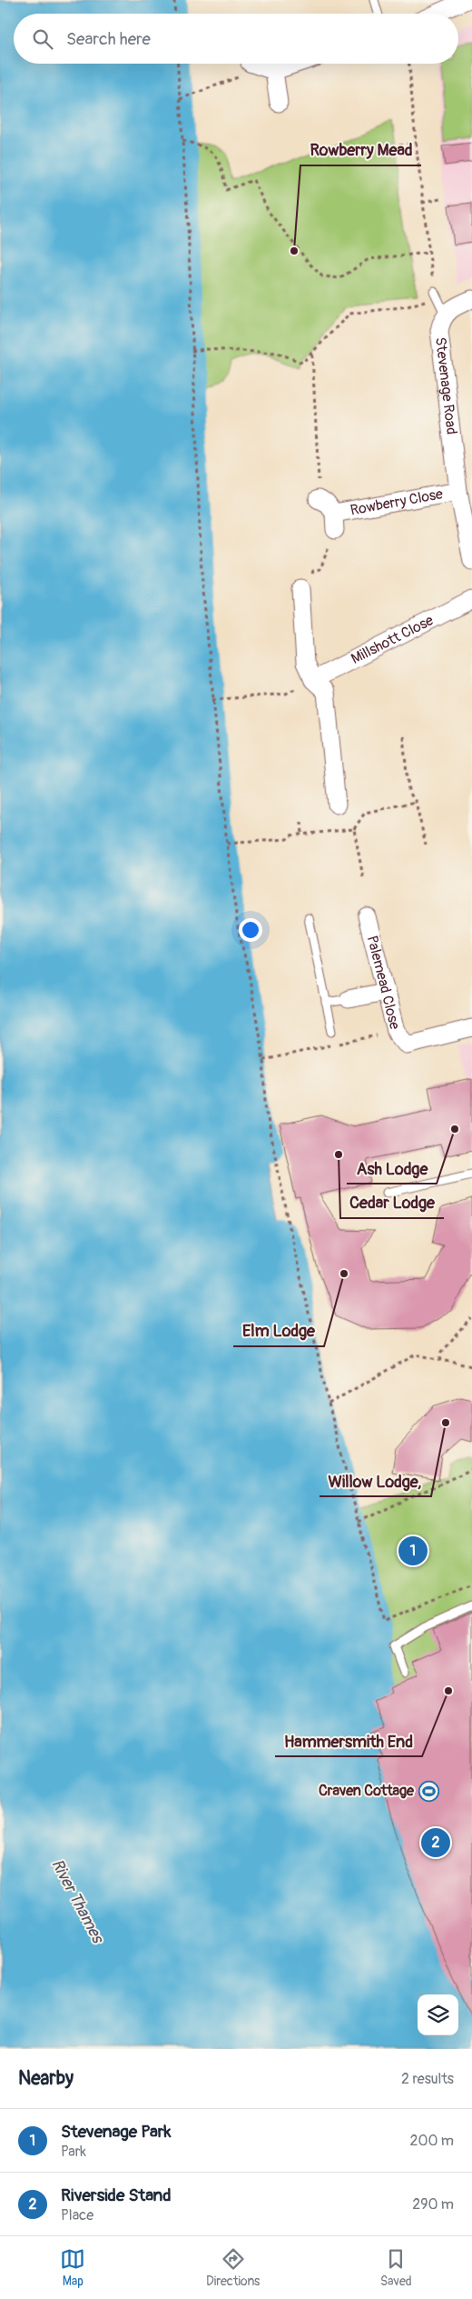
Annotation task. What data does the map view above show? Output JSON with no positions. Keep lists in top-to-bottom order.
{
  "streets": {
    "street": [
      "Stevenage Road",
      "Rowberry Close",
      "Millshott Close",
      "Palemead Close"
    ]
  },
  "crossings": [
    ["Stevenage Road", "Rowberry Close"]
  ],
  "water": ["River Thames"],
  "places": {
    "other": [
      "Rowberry Mead",
      "Ash Lodge",
      "Cedar Lodge",
      "Elm Lodge",
      "Willow Lodge,",
      "Hammersmith End"
    ],
    "sports": ["Craven Cottage"]
  },
  "page": {
    "search": "Search here",
    "pins": ["1", "2"],
    "heading": ["Nearby", "2 results"],
    "list": [
      {
        "mark": "1",
        "name": "Stevenage Park",
        "note": "Park",
        "value": "200 m"
      },
      {
        "mark": "2",
        "name": "Riverside Stand",
        "note": "Place",
        "value": "290 m"
      }
    ],
    "nav": ["Map", "Directions", "Saved"]
  }
}
